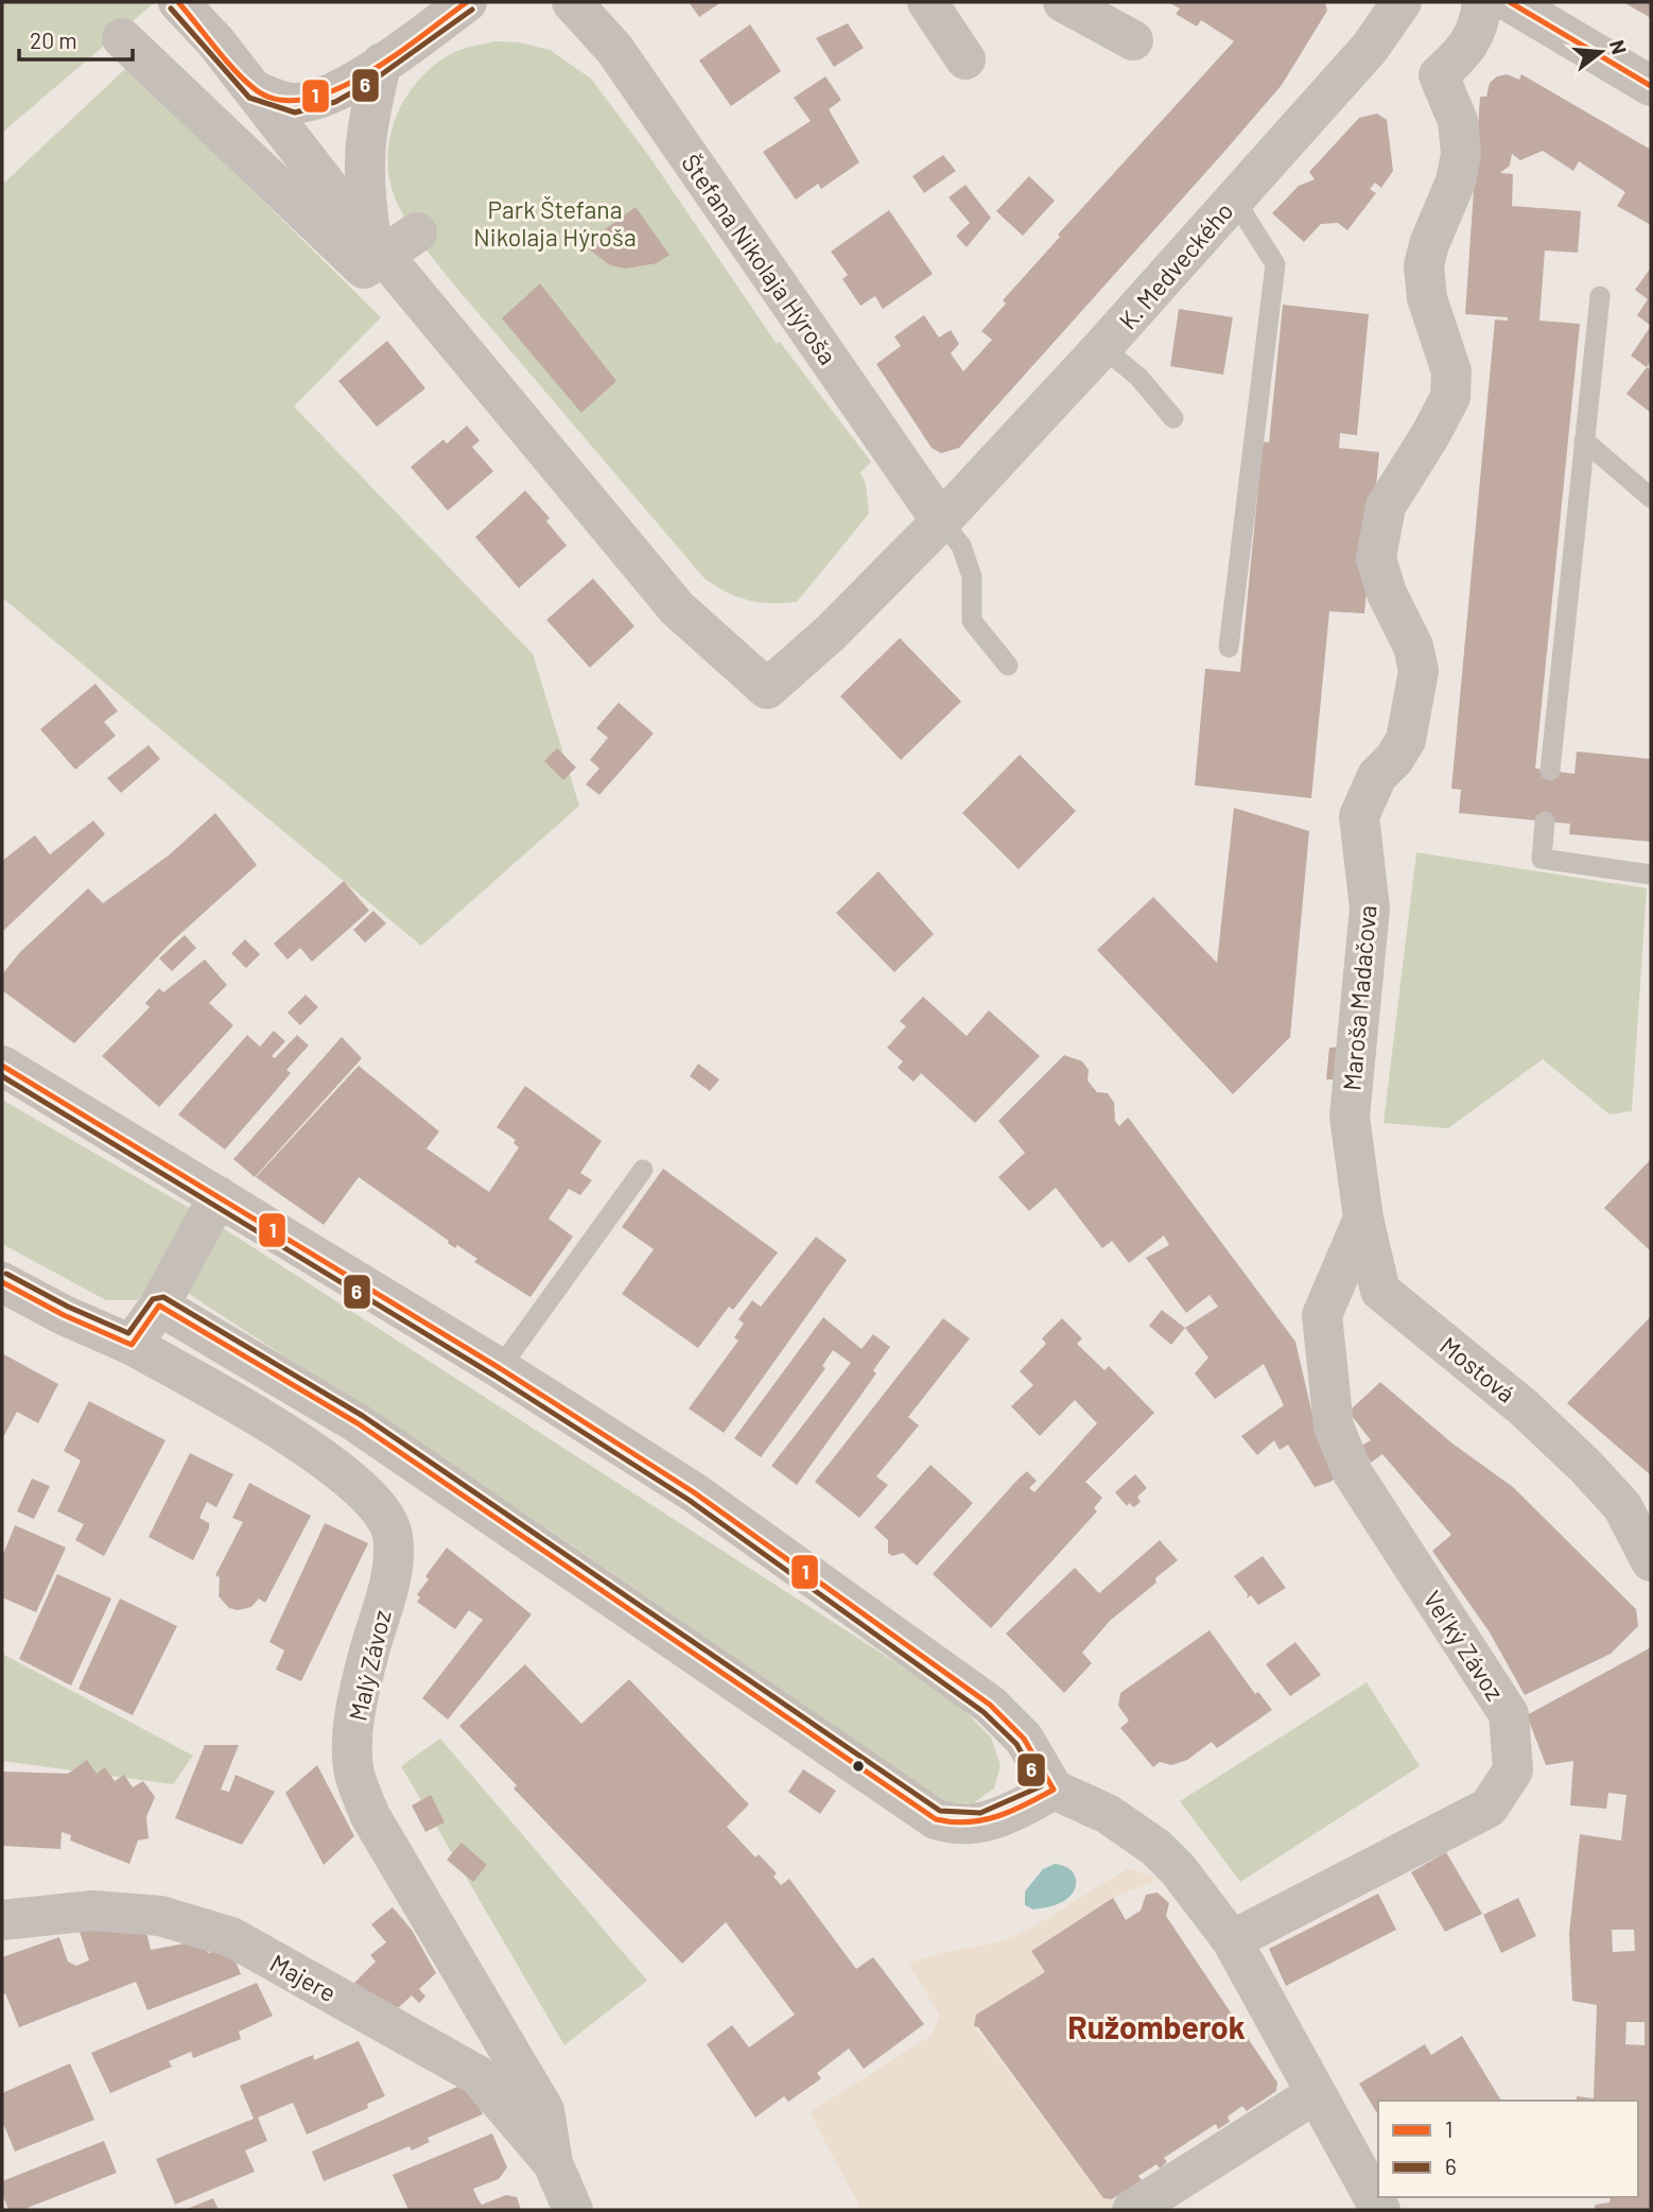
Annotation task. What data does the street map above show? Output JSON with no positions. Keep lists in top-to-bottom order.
{
  "streets": {
    "street": [
      "Štefana Nikolaja Hýroša",
      "K. Medveckého",
      "Maroša Madačova",
      "Mostová",
      "Veľký Závoz",
      "Malý Závoz",
      "Majere"
    ]
  },
  "crossings": [
    ["Štefana Nikolaja Hýroša", "K. Medveckého"],
    ["Maroša Madačova", "Mostová"],
    ["Maroša Madačova", "Veľký Závoz"],
    ["Mostová", "Veľký Závoz"],
    ["Malý Závoz", "Majere"]
  ],
  "districts": ["Ružomberok"],
  "parks": ["Park Štefana Nikolaja Hýroša"],
  "lines": ["transit line 1", "transit line 6"],
  "legend": ["1", "6"],
  "scale_bar": "20 m",
  "north": "right"
}
